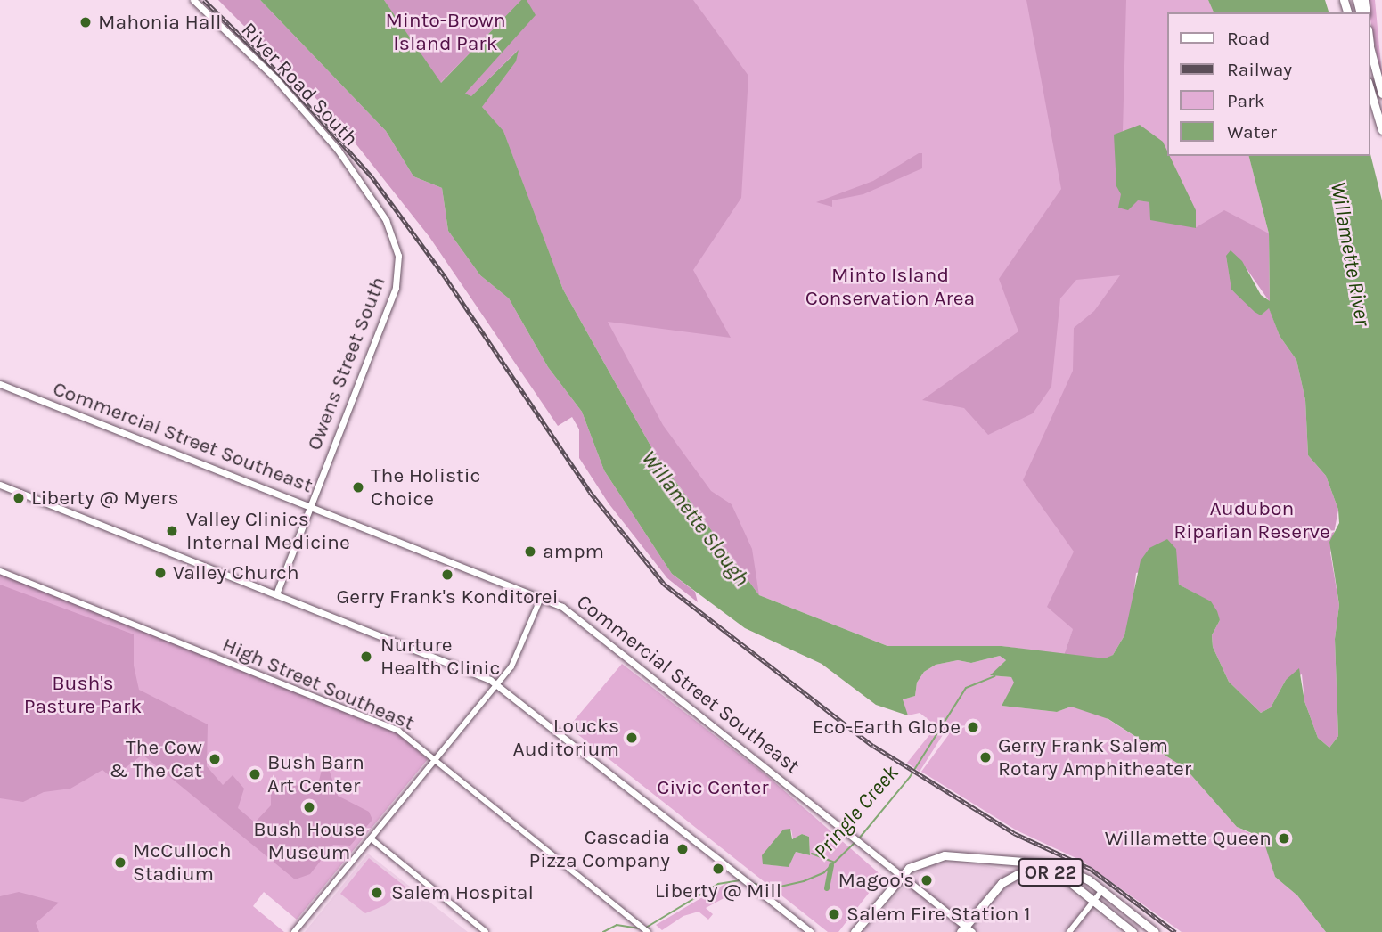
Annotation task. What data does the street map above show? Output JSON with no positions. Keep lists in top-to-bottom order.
{
  "streets": {
    "highway": ["OR 22"],
    "main road": ["River Road South", "Owens Street South", "Commercial Street Southeast"],
    "street": ["High Street Southeast"]
  },
  "crossings": [
    ["River Road South", "Owens Street South"],
    ["Owens Street South", "Commercial Street Southeast"],
    ["Commercial Street Southeast", "OR 22"]
  ],
  "water": ["Willamette River", "Willamette Slough", "Pringle Creek"],
  "parks": [
    "Minto-Brown Island Park",
    "Minto Island Conservation Area",
    "Audubon Riparian Reserve",
    "Bush's Pasture Park",
    "Civic Center"
  ],
  "places": [
    "Mahonia Hall",
    "The Holistic Choice",
    "Liberty @ Myers",
    "Valley Clinics Internal Medicine",
    "ampm",
    "Valley Church",
    "Gerry Frank's Konditorei",
    "Nurture Health Clinic",
    "Eco-Earth Globe",
    "Loucks Auditorium",
    "Gerry Frank Salem Rotary Amphitheater",
    "The Cow & The Cat",
    "Bush Barn Art Center",
    "Bush House Museum",
    "Willamette Queen",
    "Cascadia Pizza Company",
    "McCulloch Stadium",
    "Liberty @ Mill",
    "Magoo's",
    "Salem Hospital",
    "Salem Fire Station 1"
  ],
  "legend": [
    "Road",
    "Railway",
    "Park",
    "Water"
  ]
}
